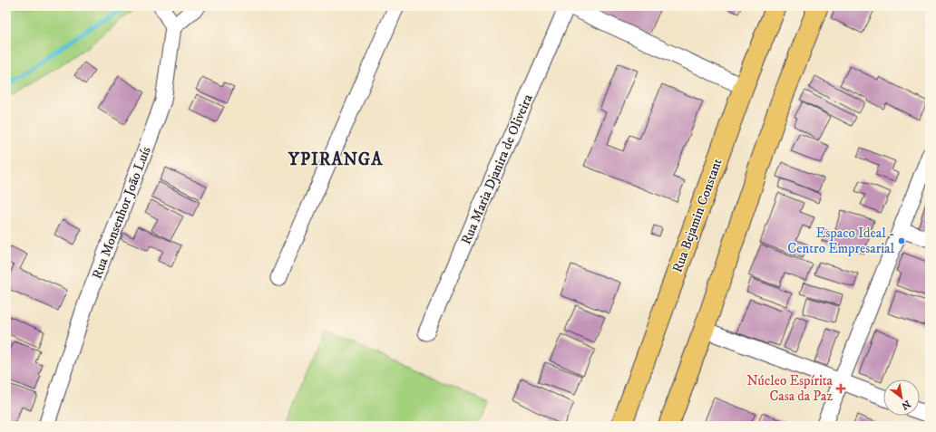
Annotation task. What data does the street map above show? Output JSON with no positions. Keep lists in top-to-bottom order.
{
  "streets": {
    "main road": ["Rua Bejamin Constant"],
    "street": ["Rua Maria Djanira de Oliveira", "Rua Monsenhor João Luís"]
  },
  "districts": ["YPIRANGA"],
  "places": {
    "other": ["Espaco Ideal - Centro Empresarial"],
    "health": ["Núcleo Espírita Casa da Paz"]
  },
  "north": "bottom right"
}
